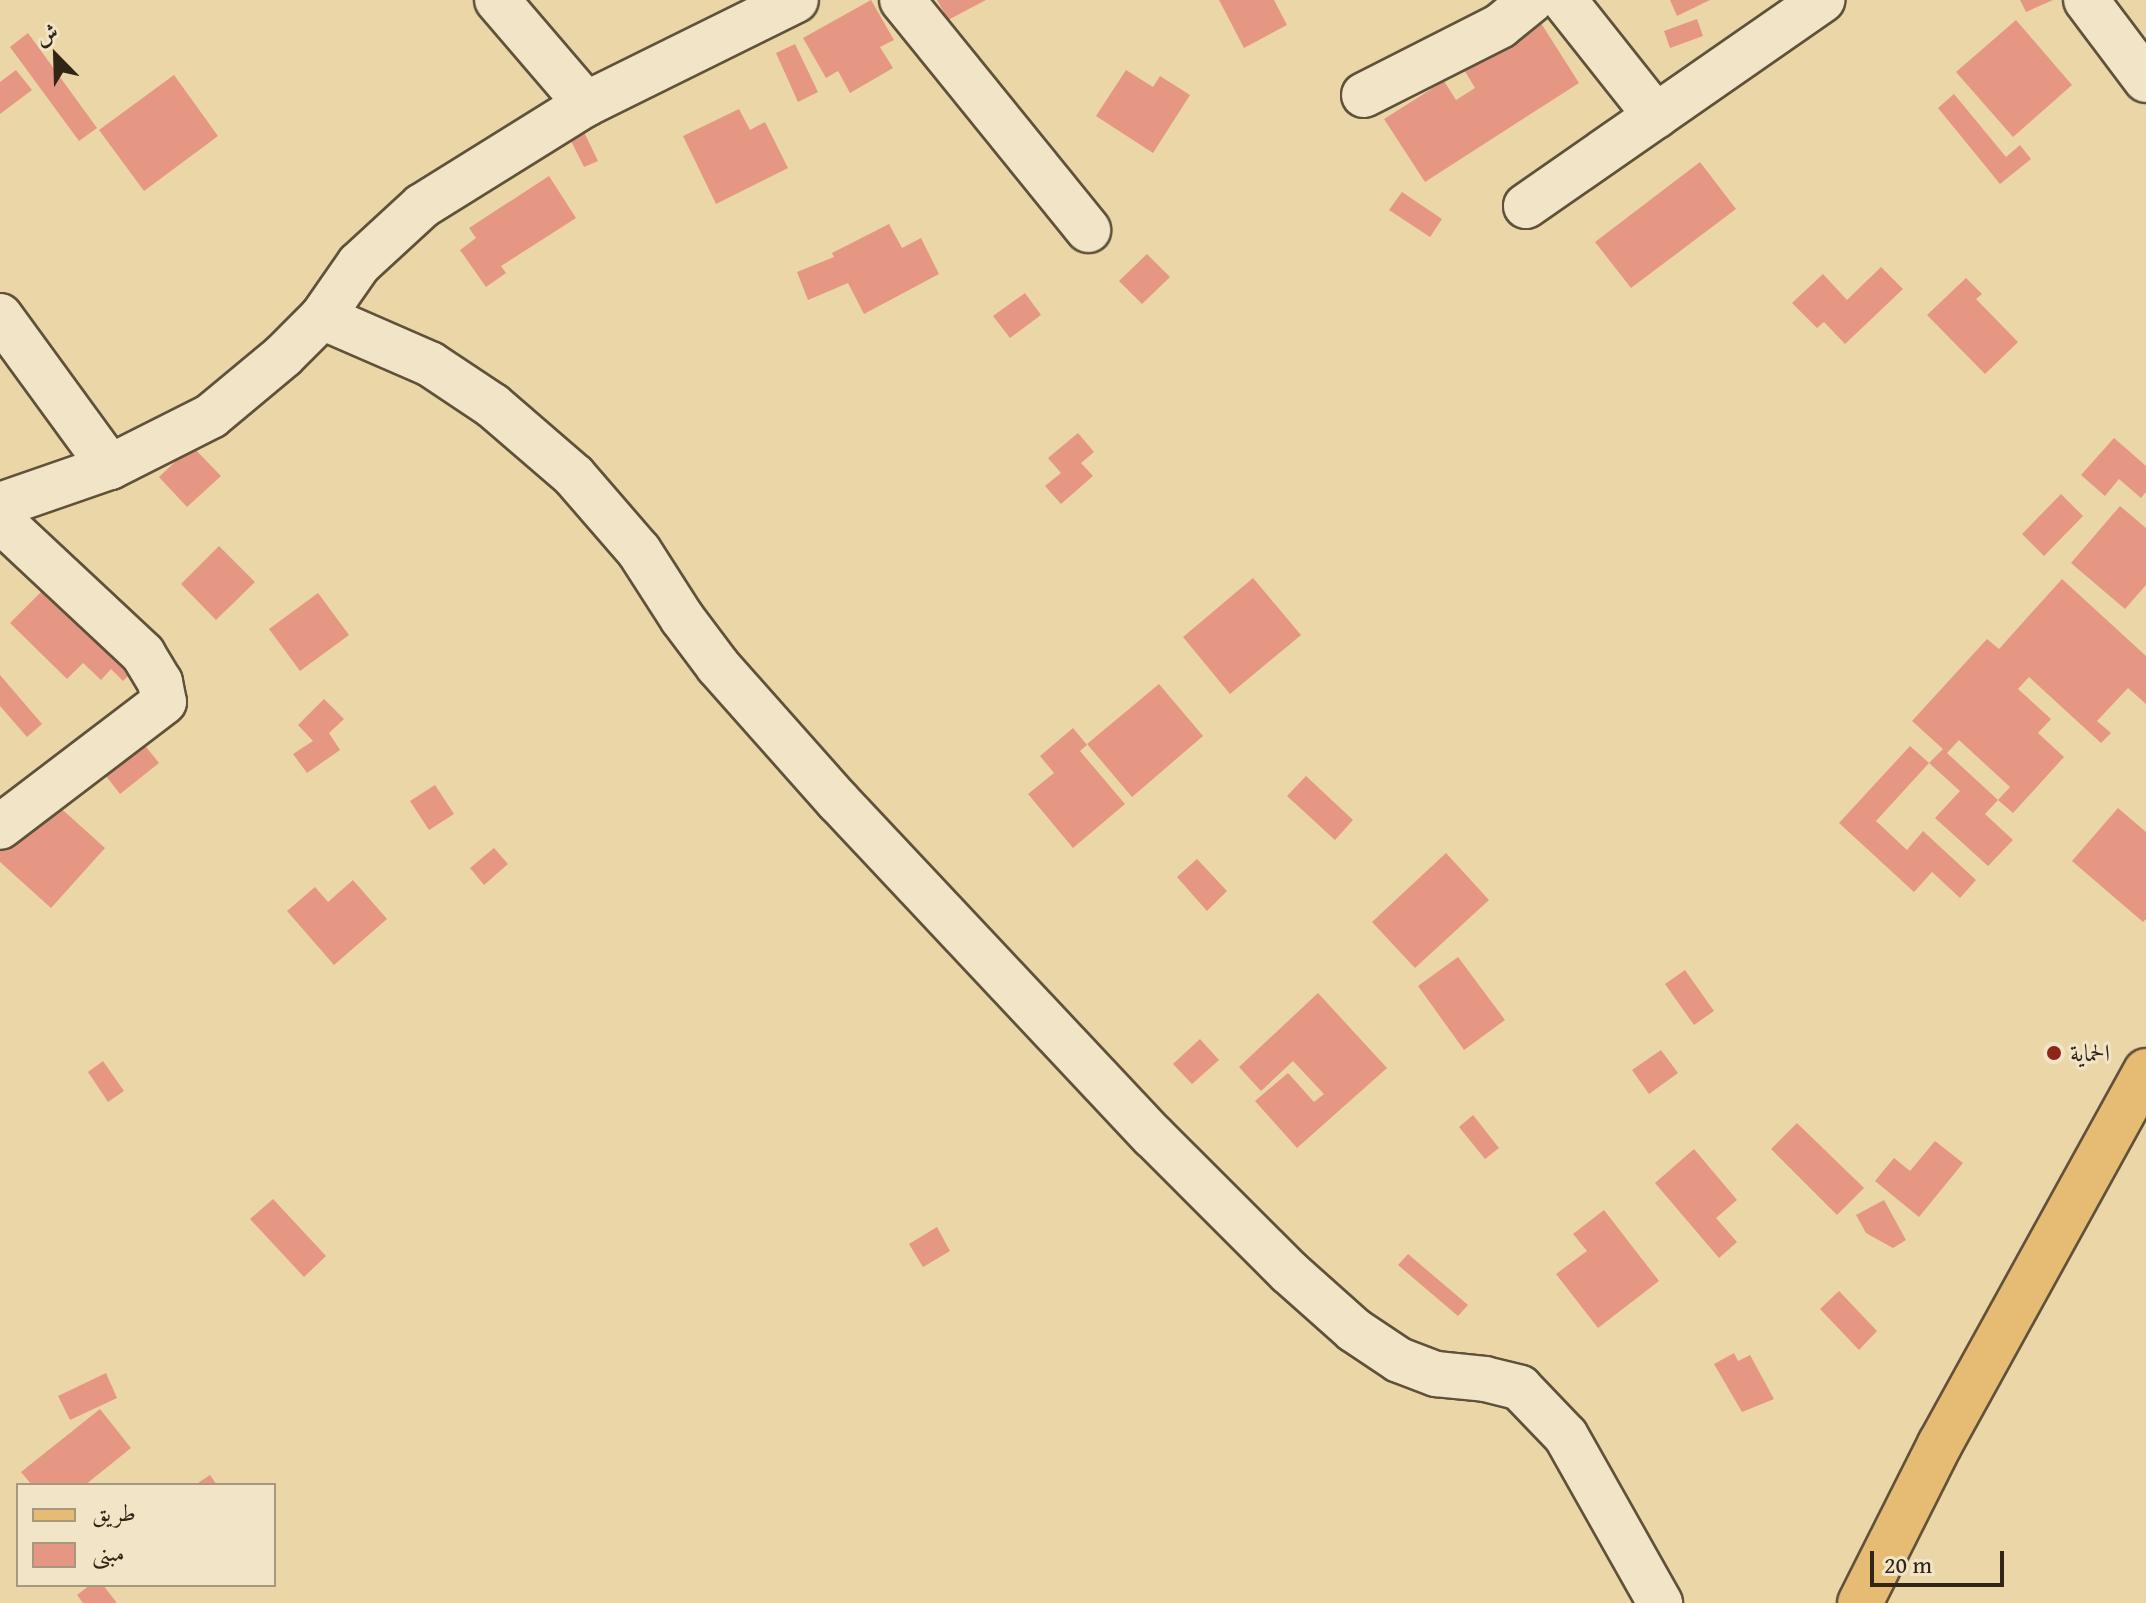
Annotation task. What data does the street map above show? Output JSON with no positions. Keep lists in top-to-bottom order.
{
  "places": ["الحماية"],
  "legend": ["طريق", "مبنى"],
  "scale_bar": "20 m",
  "north": "top left"
}
